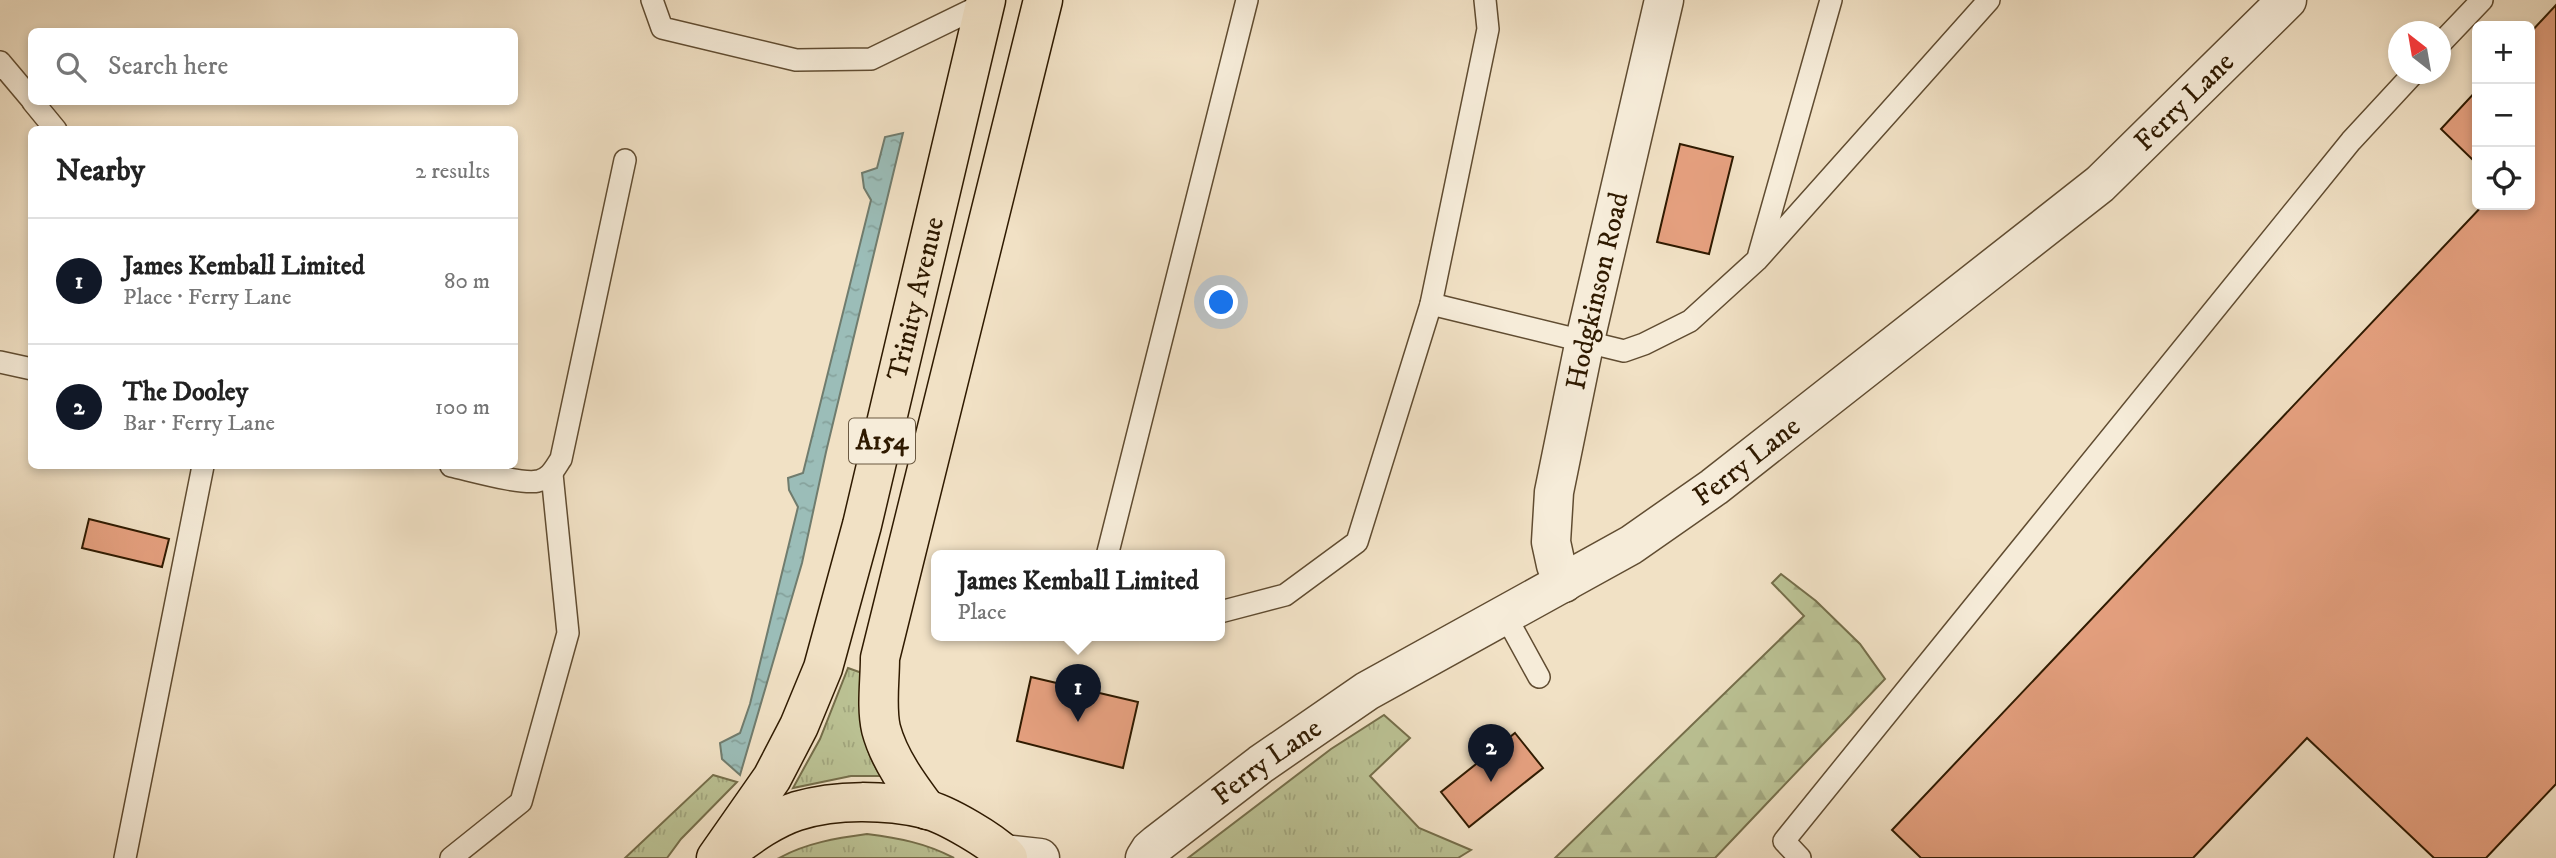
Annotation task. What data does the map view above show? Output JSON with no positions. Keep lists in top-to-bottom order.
{
  "streets": {
    "main road": ["Trinity Avenue", "A154"],
    "street": ["Ferry Lane", "Hodgkinson Road"]
  },
  "crossings": [
    ["Ferry Lane", "Hodgkinson Road"]
  ],
  "north": "top left",
  "page": {
    "map_buttons": ["+", "−"],
    "search": "Search here",
    "heading": ["Nearby", "2 results"],
    "list": [
      {
        "mark": "1",
        "name": "James Kemball Limited",
        "note": "Place · Ferry Lane",
        "value": "80 m"
      },
      {
        "mark": "2",
        "name": "The Dooley",
        "note": "Bar · Ferry Lane",
        "value": "100 m"
      }
    ],
    "popup": ["James Kemball Limited", "Place"],
    "pins": ["1", "2"]
  }
}
